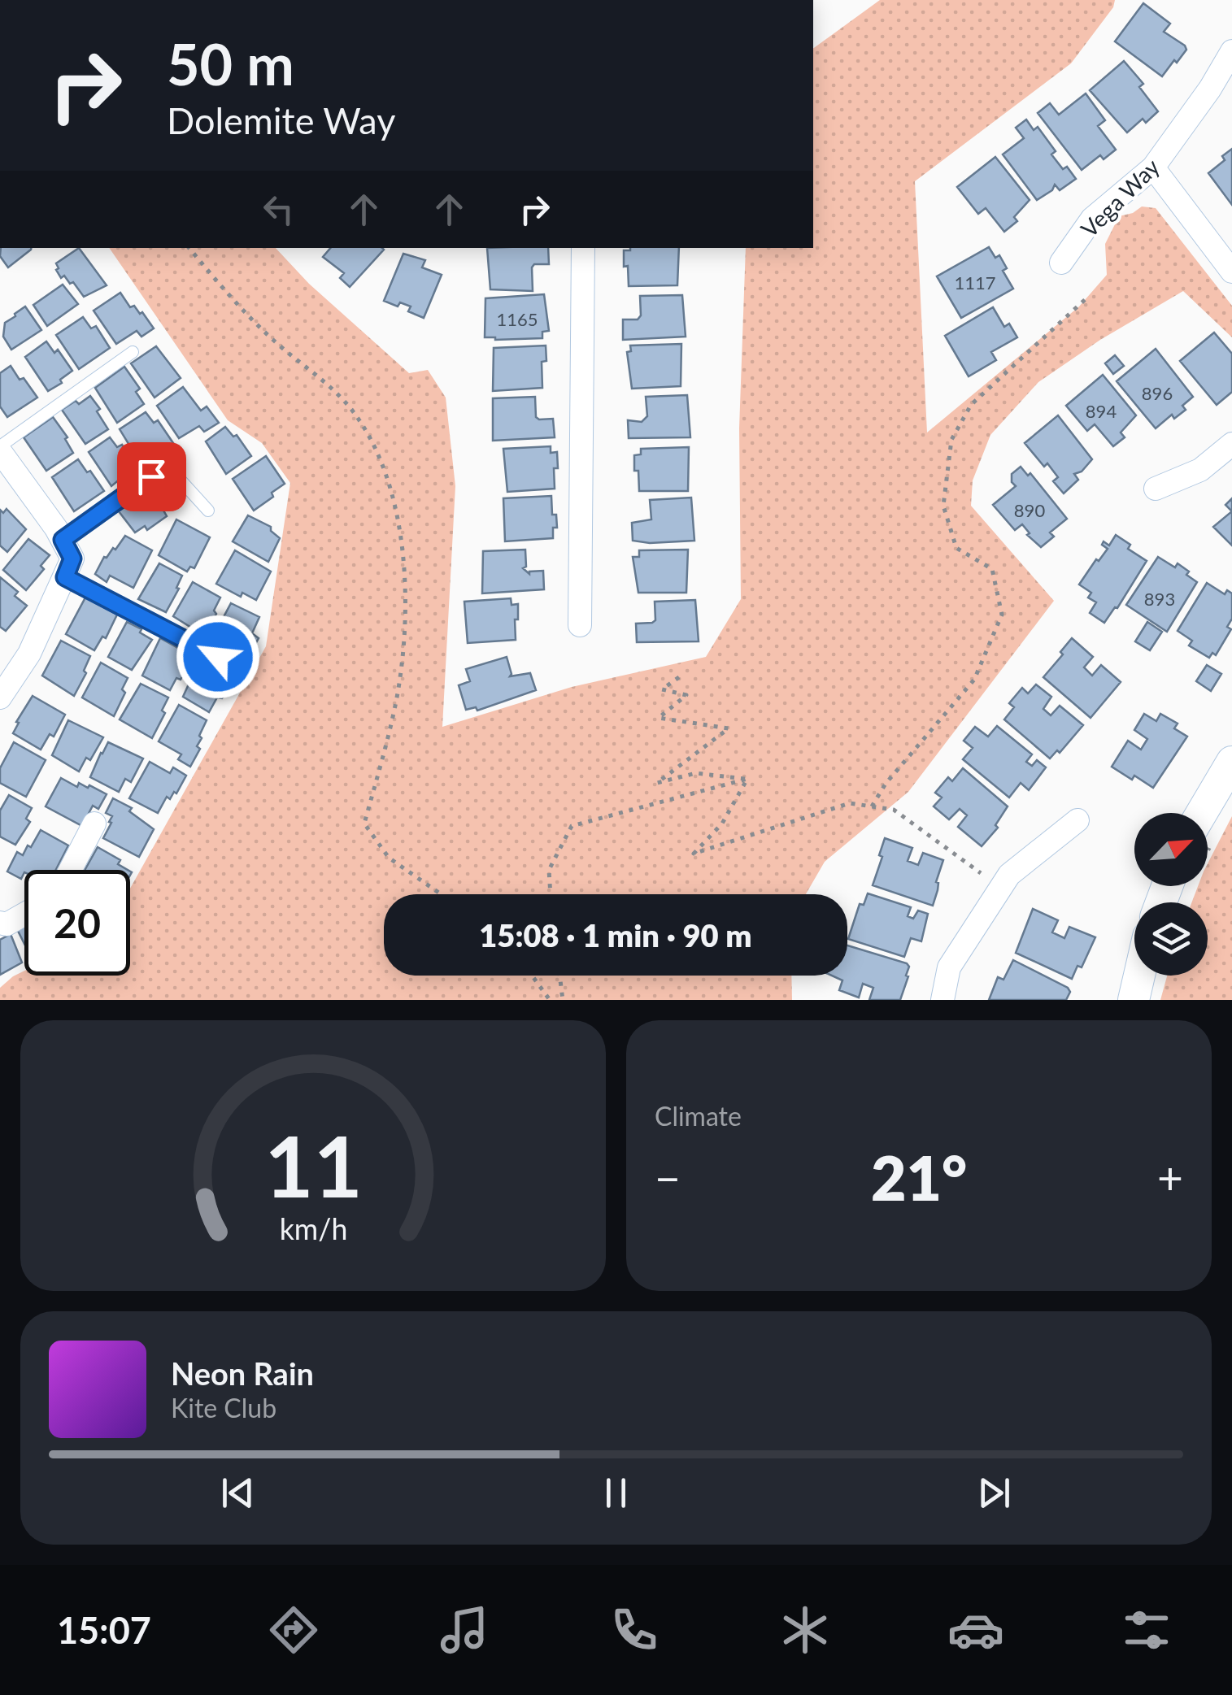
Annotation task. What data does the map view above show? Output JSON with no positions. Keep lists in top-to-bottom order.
{
  "streets": {
    "street": ["Vega Way"]
  },
  "house_numbers": [
    "1117",
    "1165",
    "896",
    "894",
    "890",
    "893"
  ],
  "north": "top right",
  "page": {
    "turn": ["50 m", "Dolemite Way"],
    "limit": "20",
    "trip": "15:08 · 1 min · 90 m",
    "tile": "Climate",
    "heat": ["−", "21°", "+"],
    "song": ["Neon Rain", "Kite Club"],
    "tabs": "15:07",
    "gauge": ["11", "km/h"]
  }
}
